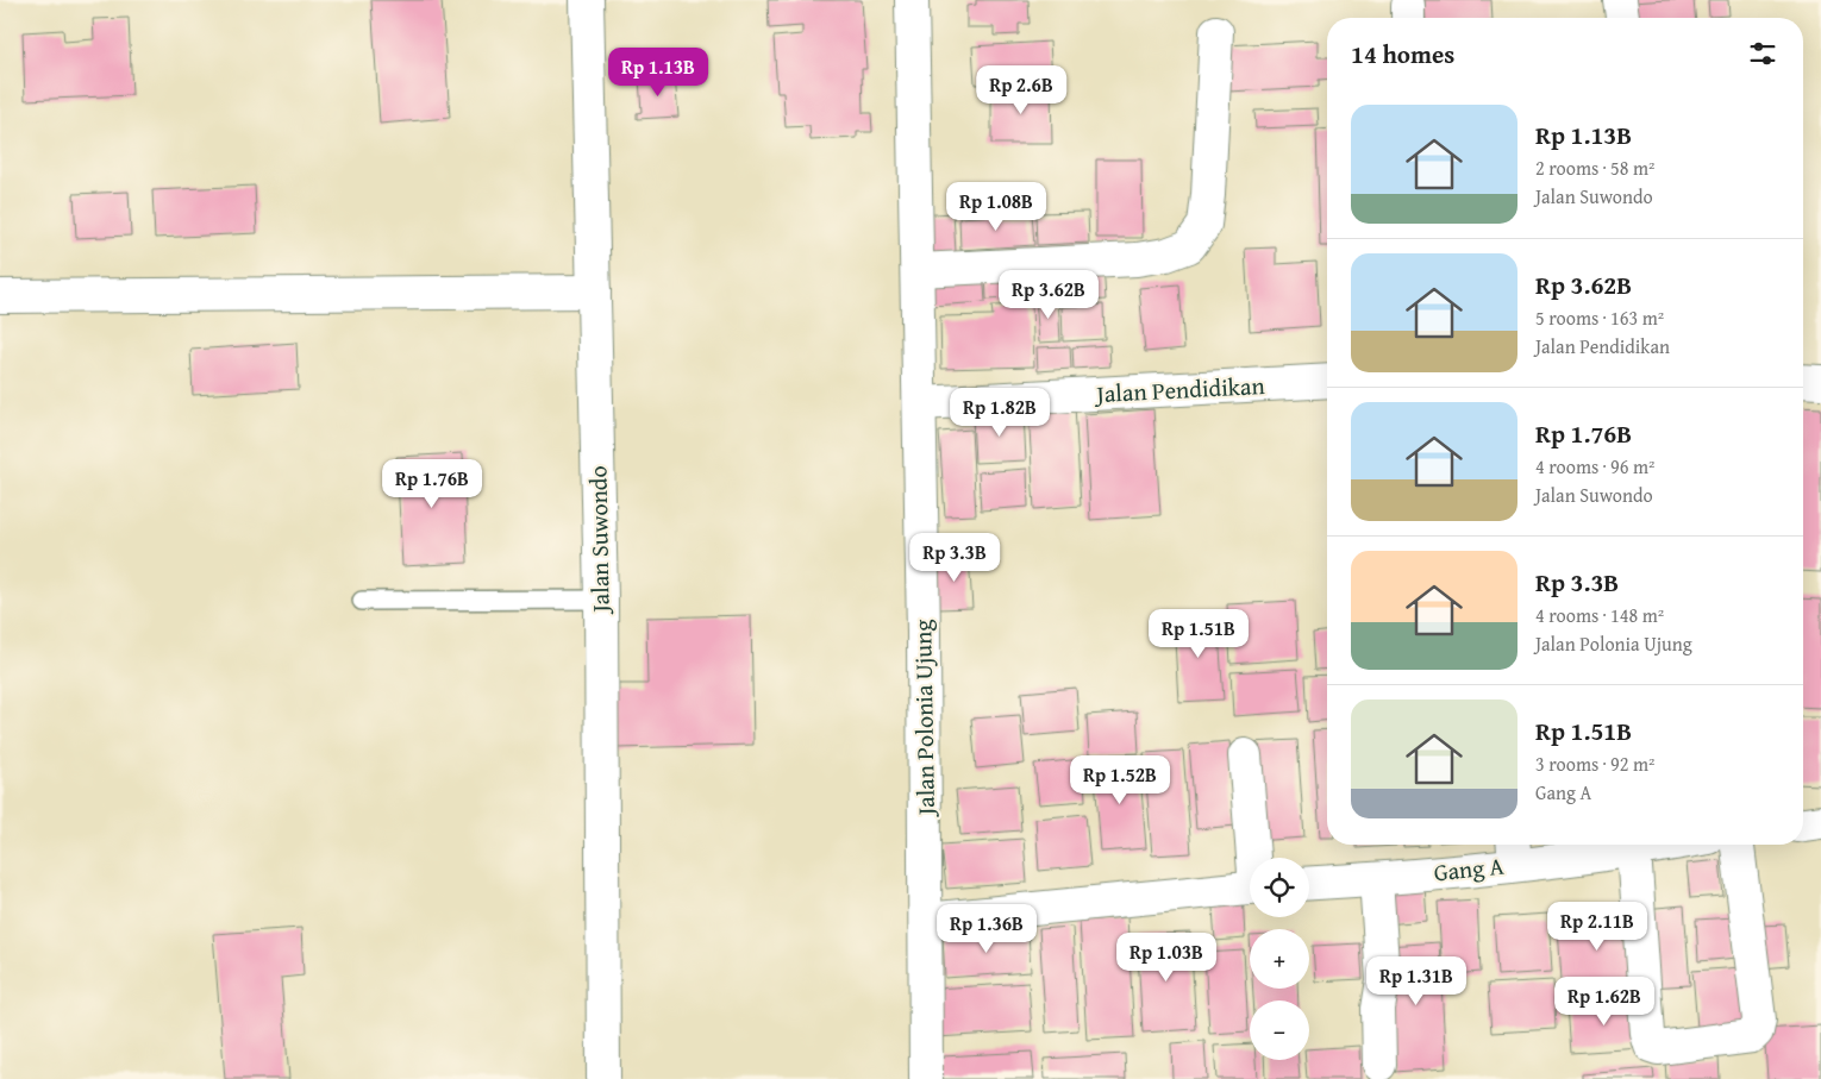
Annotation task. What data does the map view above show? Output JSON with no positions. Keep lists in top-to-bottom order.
{
  "streets": {
    "street": [
      "Jalan Pendidikan",
      "Jalan Suwondo",
      "Jalan Polonia Ujung",
      "Gang A"
    ]
  },
  "crossings": [
    ["Jalan Pendidikan", "Jalan Polonia Ujung"]
  ],
  "page": {
    "heading": "14 homes",
    "price": [
      "Rp 1.13B",
      "Rp 2.6B",
      "Rp 1.08B",
      "Rp 3.62B",
      "Rp 1.82B",
      "Rp 1.76B",
      "Rp 3.3B",
      "Rp 1.51B",
      "Rp 1.52B",
      "Rp 2.11B",
      "Rp 1.36B",
      "Rp 1.03B",
      "Rp 1.31B",
      "Rp 1.62B"
    ],
    "list": [
      {
        "name": "Rp 1.13B",
        "note": "2 rooms · 58 m² · Jalan Suwondo"
      },
      {
        "name": "Rp 3.62B",
        "note": "5 rooms · 163 m² · Jalan Pendidikan"
      },
      {
        "name": "Rp 1.76B",
        "note": "4 rooms · 96 m² · Jalan Suwondo"
      },
      {
        "name": "Rp 3.3B",
        "note": "4 rooms · 148 m² · Jalan Polonia Ujung"
      },
      {
        "name": "Rp 1.51B",
        "note": "3 rooms · 92 m² · Gang A"
      }
    ],
    "map_buttons": ["+", "−"]
  }
}
